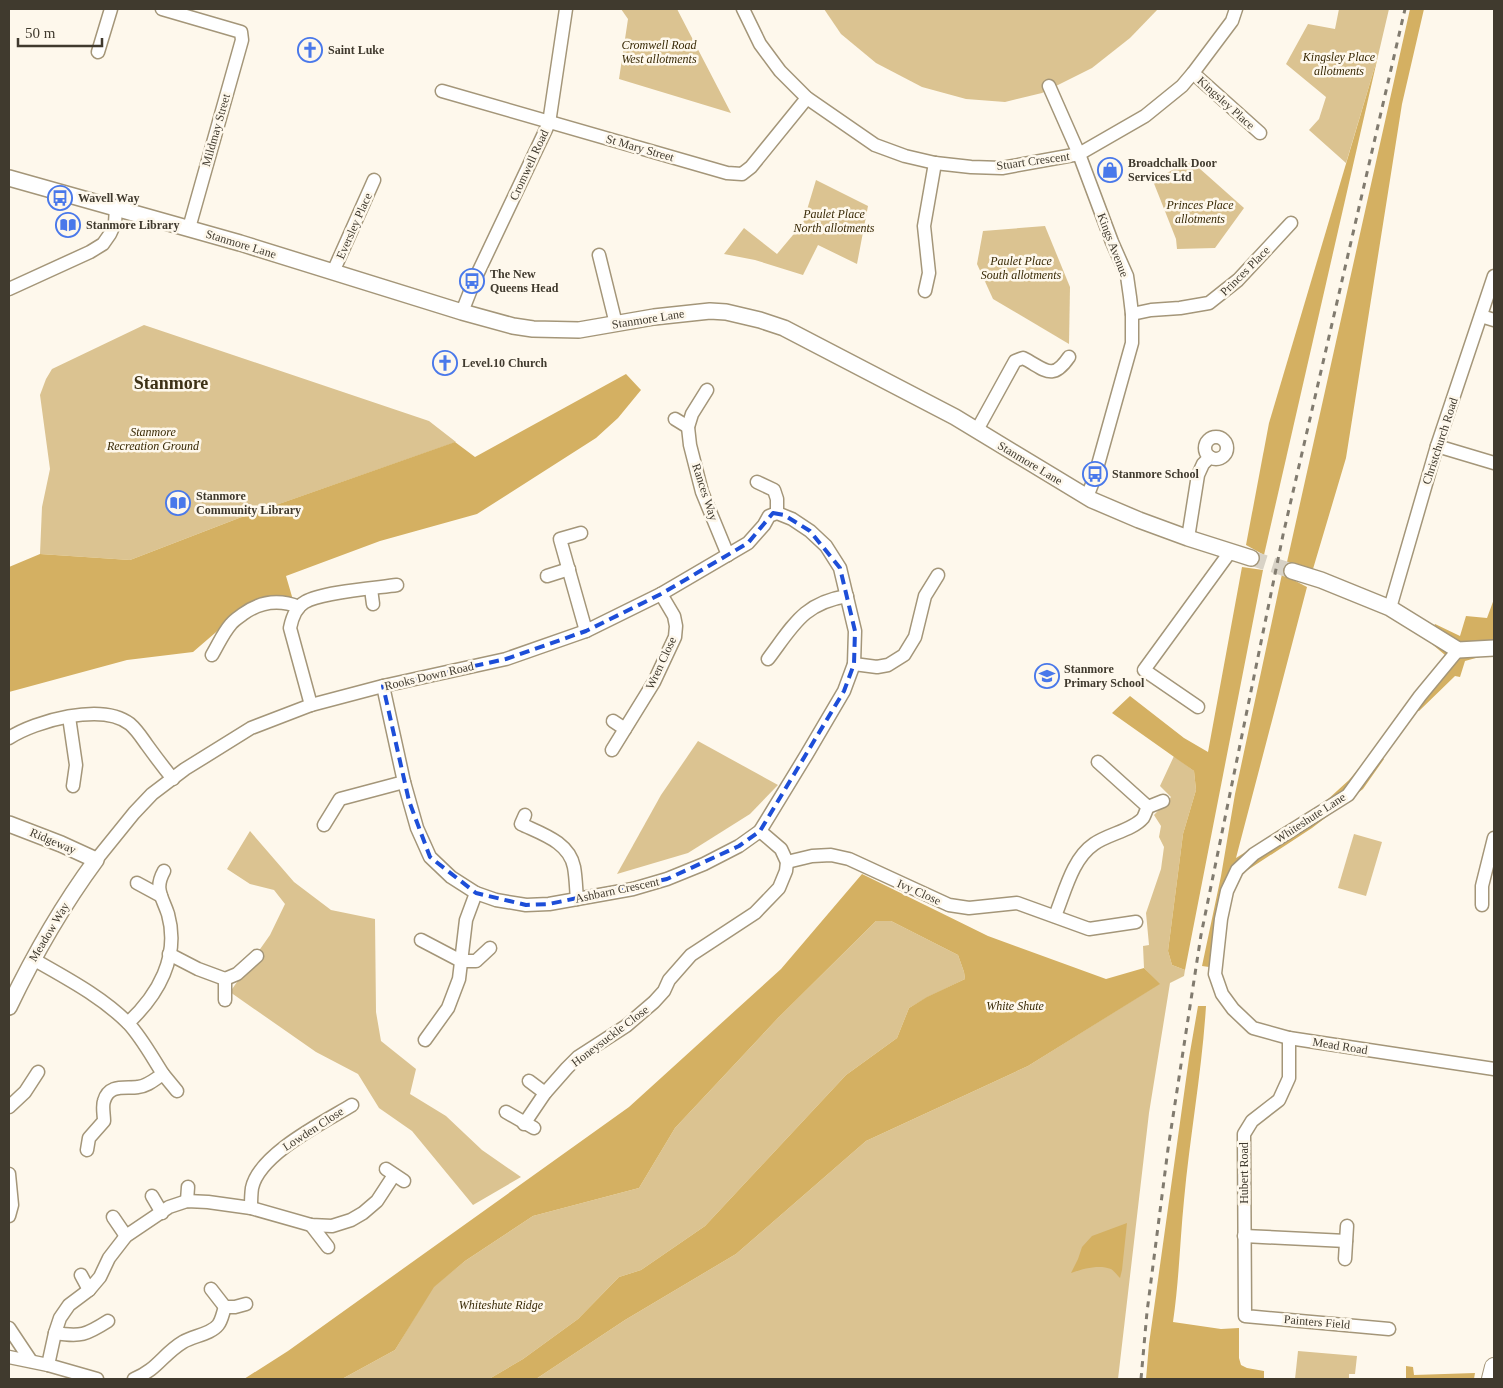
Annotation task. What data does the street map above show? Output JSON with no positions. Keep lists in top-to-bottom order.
{
  "streets": {
    "street": [
      "Kingsley Place",
      "Mildmay Street",
      "St Mary Street",
      "Stuart Crescent",
      "Cromwell Road",
      "Eversley Place",
      "Stanmore Lane",
      "Kings Avenue",
      "Princes Place",
      "Christchurch Road",
      "Rances Way",
      "Wren Close",
      "Rooks Down Road",
      "Whiteshute Lane",
      "Ridgeway",
      "Ashbarn Crescent",
      "Ivy Close",
      "Meadow Way",
      "Honeysuckle Close",
      "Mead Road",
      "Lowden Close",
      "Hubert Road",
      "Painters Field"
    ]
  },
  "crossings": [
    ["Kingsley Place", "Stuart Crescent"],
    ["Mildmay Street", "Stanmore Lane"],
    ["St Mary Street", "Stuart Crescent"],
    ["St Mary Street", "Cromwell Road"],
    ["Stuart Crescent", "Kings Avenue"],
    ["Cromwell Road", "Stanmore Lane"],
    ["Eversley Place", "Stanmore Lane"],
    ["Stanmore Lane", "Kings Avenue"],
    ["Kings Avenue", "Princes Place"],
    ["Rances Way", "Rooks Down Road"],
    ["Wren Close", "Rooks Down Road"],
    ["Rooks Down Road", "Ridgeway"],
    ["Rooks Down Road", "Ashbarn Crescent"],
    ["Rooks Down Road", "Meadow Way"],
    ["Whiteshute Lane", "Mead Road"],
    ["Ridgeway", "Meadow Way"],
    ["Ivy Close", "Honeysuckle Close"],
    ["Mead Road", "Hubert Road"],
    ["Hubert Road", "Painters Field"]
  ],
  "districts": ["Stanmore"],
  "parks": [
    "Cromwell Road West allotments",
    "Kingsley Place allotments",
    "Princes Place allotments",
    "Paulet Place North allotments",
    "Paulet Place South allotments",
    "Stanmore Recreation Ground",
    "White Shute",
    "Whiteshute Ridge"
  ],
  "places": {
    "church": ["Saint Luke", "Level.10 Church"],
    "shop": ["Broadchalk Door Services Ltd"],
    "bus stop": ["Wavell Way", "The New Queens Head", "Stanmore School"],
    "library": ["Stanmore Library", "Stanmore Community Library"],
    "school or university": ["Stanmore Primary School"]
  },
  "scale_bar": "50 m"
}
